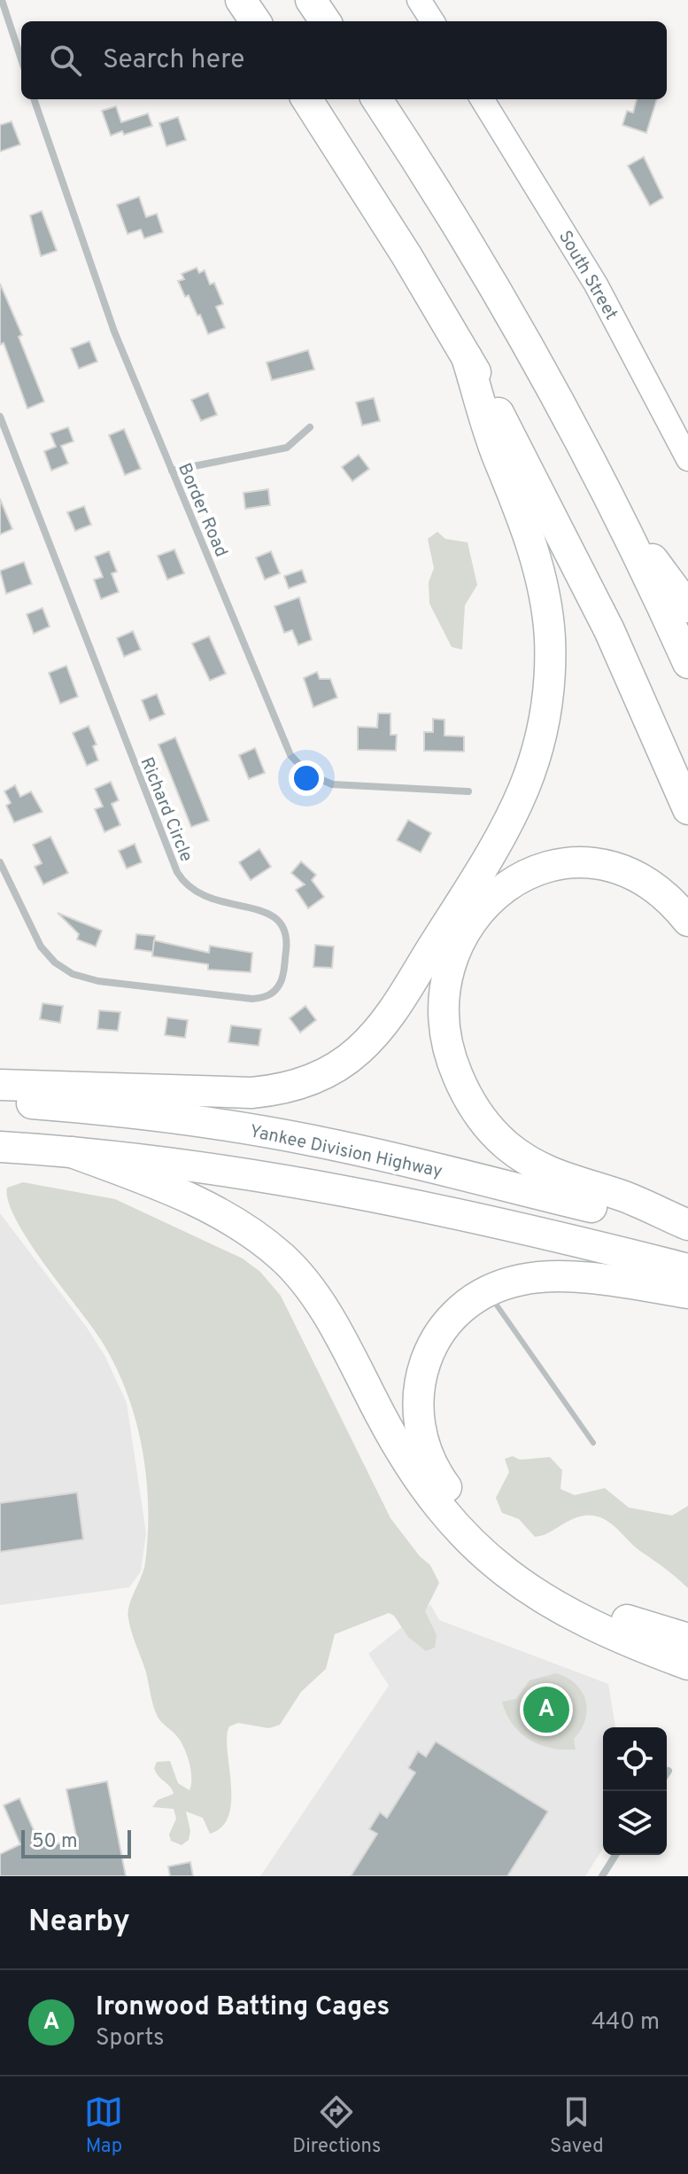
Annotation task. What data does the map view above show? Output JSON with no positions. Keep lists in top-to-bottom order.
{
  "streets": {
    "highway": ["Yankee Division Highway"],
    "street": ["South Street", "Border Road", "Richard Circle"]
  },
  "scale_bar": "50 m",
  "page": {
    "search": "Search here",
    "pins": "A",
    "scale": "50 m",
    "heading": "Nearby",
    "list": [
      {
        "mark": "A",
        "name": "Ironwood Batting Cages",
        "note": "Sports",
        "value": "440 m"
      }
    ],
    "nav": ["Map", "Directions", "Saved"]
  }
}
